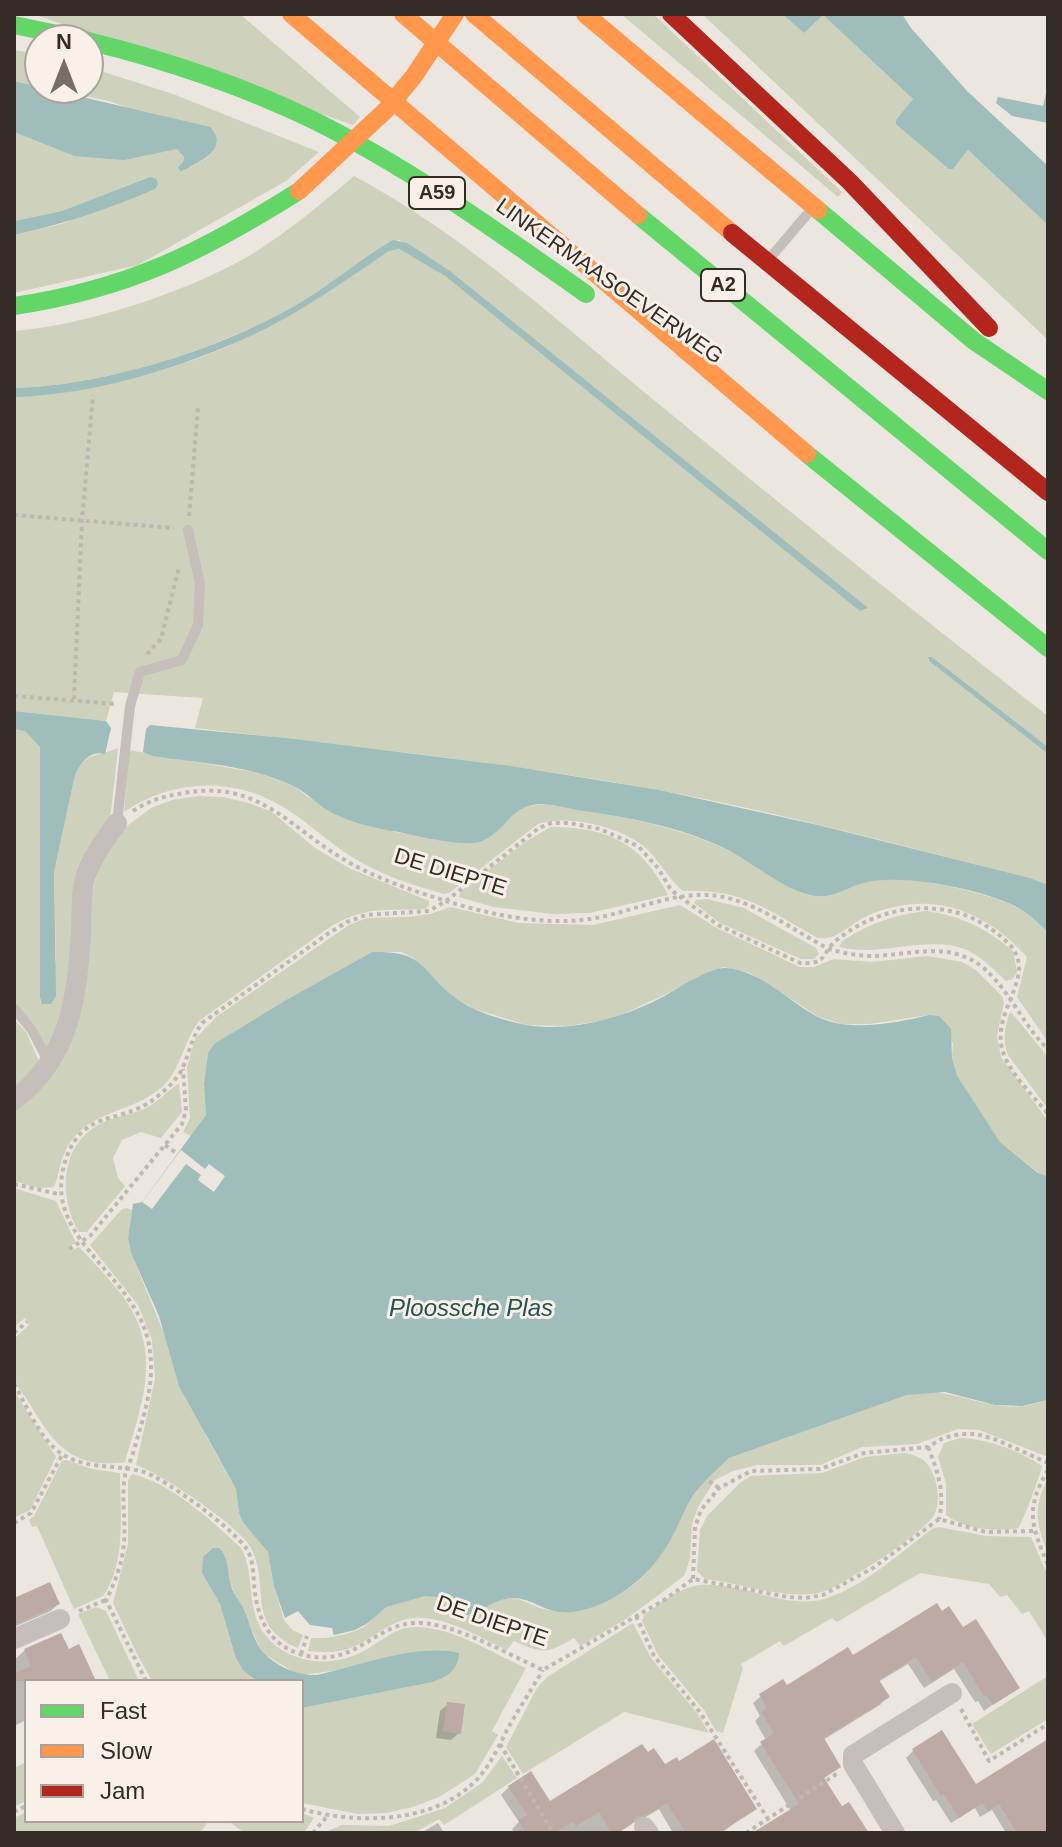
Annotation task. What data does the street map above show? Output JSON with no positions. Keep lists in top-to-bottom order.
{
  "streets": {
    "highway": ["A59", "LINKERMAASOEVERWEG", "A2"],
    "path": ["DE DIEPTE"]
  },
  "water": ["Ploossche Plas"],
  "legend": ["Fast", "Slow", "Jam"],
  "north": "top"
}
